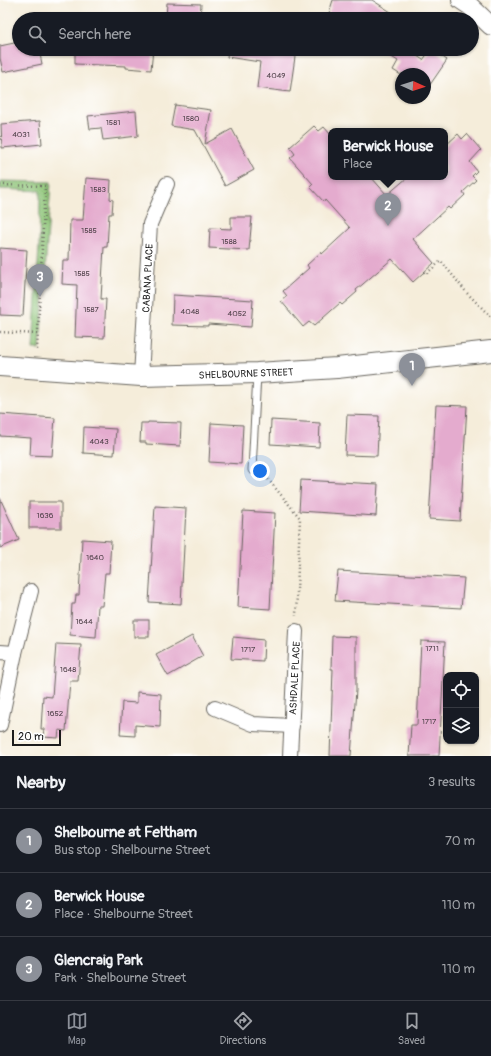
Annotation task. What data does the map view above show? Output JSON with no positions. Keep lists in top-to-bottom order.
{
  "streets": {
    "main road": ["SHELBOURNE STREET"],
    "street": ["CABANA PLACE", "ASHDALE PLACE"]
  },
  "crossings": [
    ["CABANA PLACE", "SHELBOURNE STREET"]
  ],
  "house_numbers": [
    "4049",
    "1580",
    "1581",
    "4031",
    "1583",
    "1585",
    "1588",
    "1585",
    "1587",
    "4048",
    "4052",
    "4043",
    "1636",
    "1640",
    "1644",
    "1711",
    "1717",
    "1648",
    "1652",
    "1717"
  ],
  "scale_bar": "20 m",
  "north": "right",
  "page": {
    "search": "Search here",
    "popup": ["Berwick House", "Place"],
    "pins": ["2", "3", "1"],
    "scale": "20 m",
    "heading": ["Nearby", "3 results"],
    "list": [
      {
        "mark": "1",
        "name": "Shelbourne at Feltham",
        "note": "Bus stop · Shelbourne Street",
        "value": "70 m"
      },
      {
        "mark": "2",
        "name": "Berwick House",
        "note": "Place · Shelbourne Street",
        "value": "110 m"
      },
      {
        "mark": "3",
        "name": "Glencraig Park",
        "note": "Park · Shelbourne Street",
        "value": "110 m"
      }
    ],
    "nav": ["Map", "Directions", "Saved"]
  }
}
